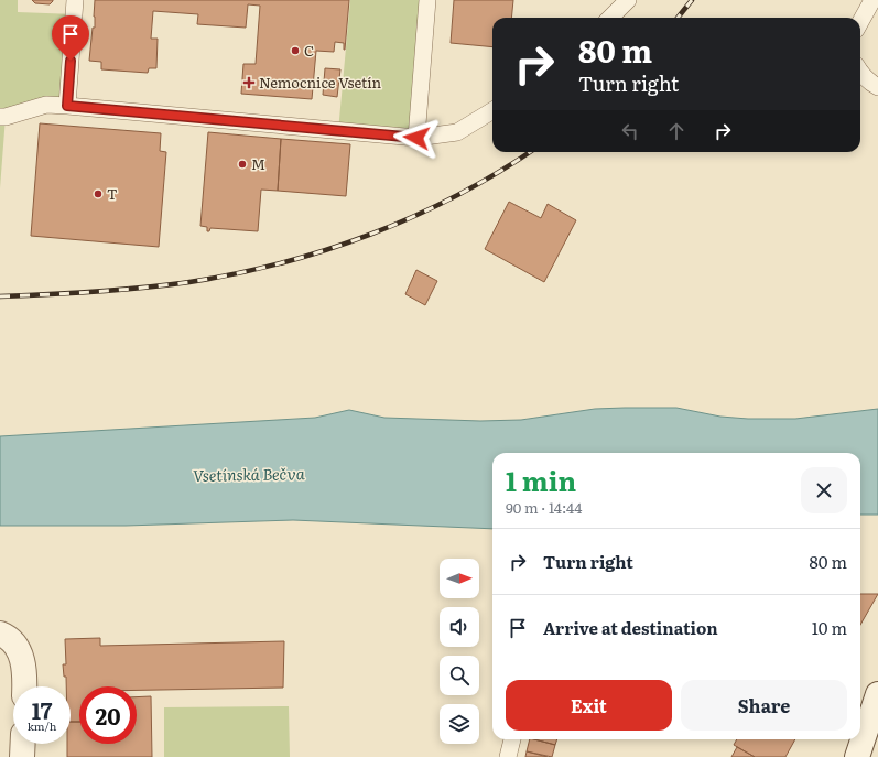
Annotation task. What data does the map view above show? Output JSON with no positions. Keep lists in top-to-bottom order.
{
  "water": ["Vsetínská Bečva"],
  "places": {
    "other": ["C", "M", "T"],
    "health": ["Nemocnice Vsetín"]
  },
  "north": "right",
  "page": {
    "turn": ["80 m", "Turn right"],
    "heading": ["1 min", "90 m · 14:44"],
    "list": [
      {
        "name": "Turn right",
        "value": "80 m"
      },
      {
        "name": "Arrive at destination",
        "value": "10 m"
      }
    ],
    "buttons": ["Exit", "Share"],
    "speed": "17 km/h",
    "limit": "20"
  }
}
